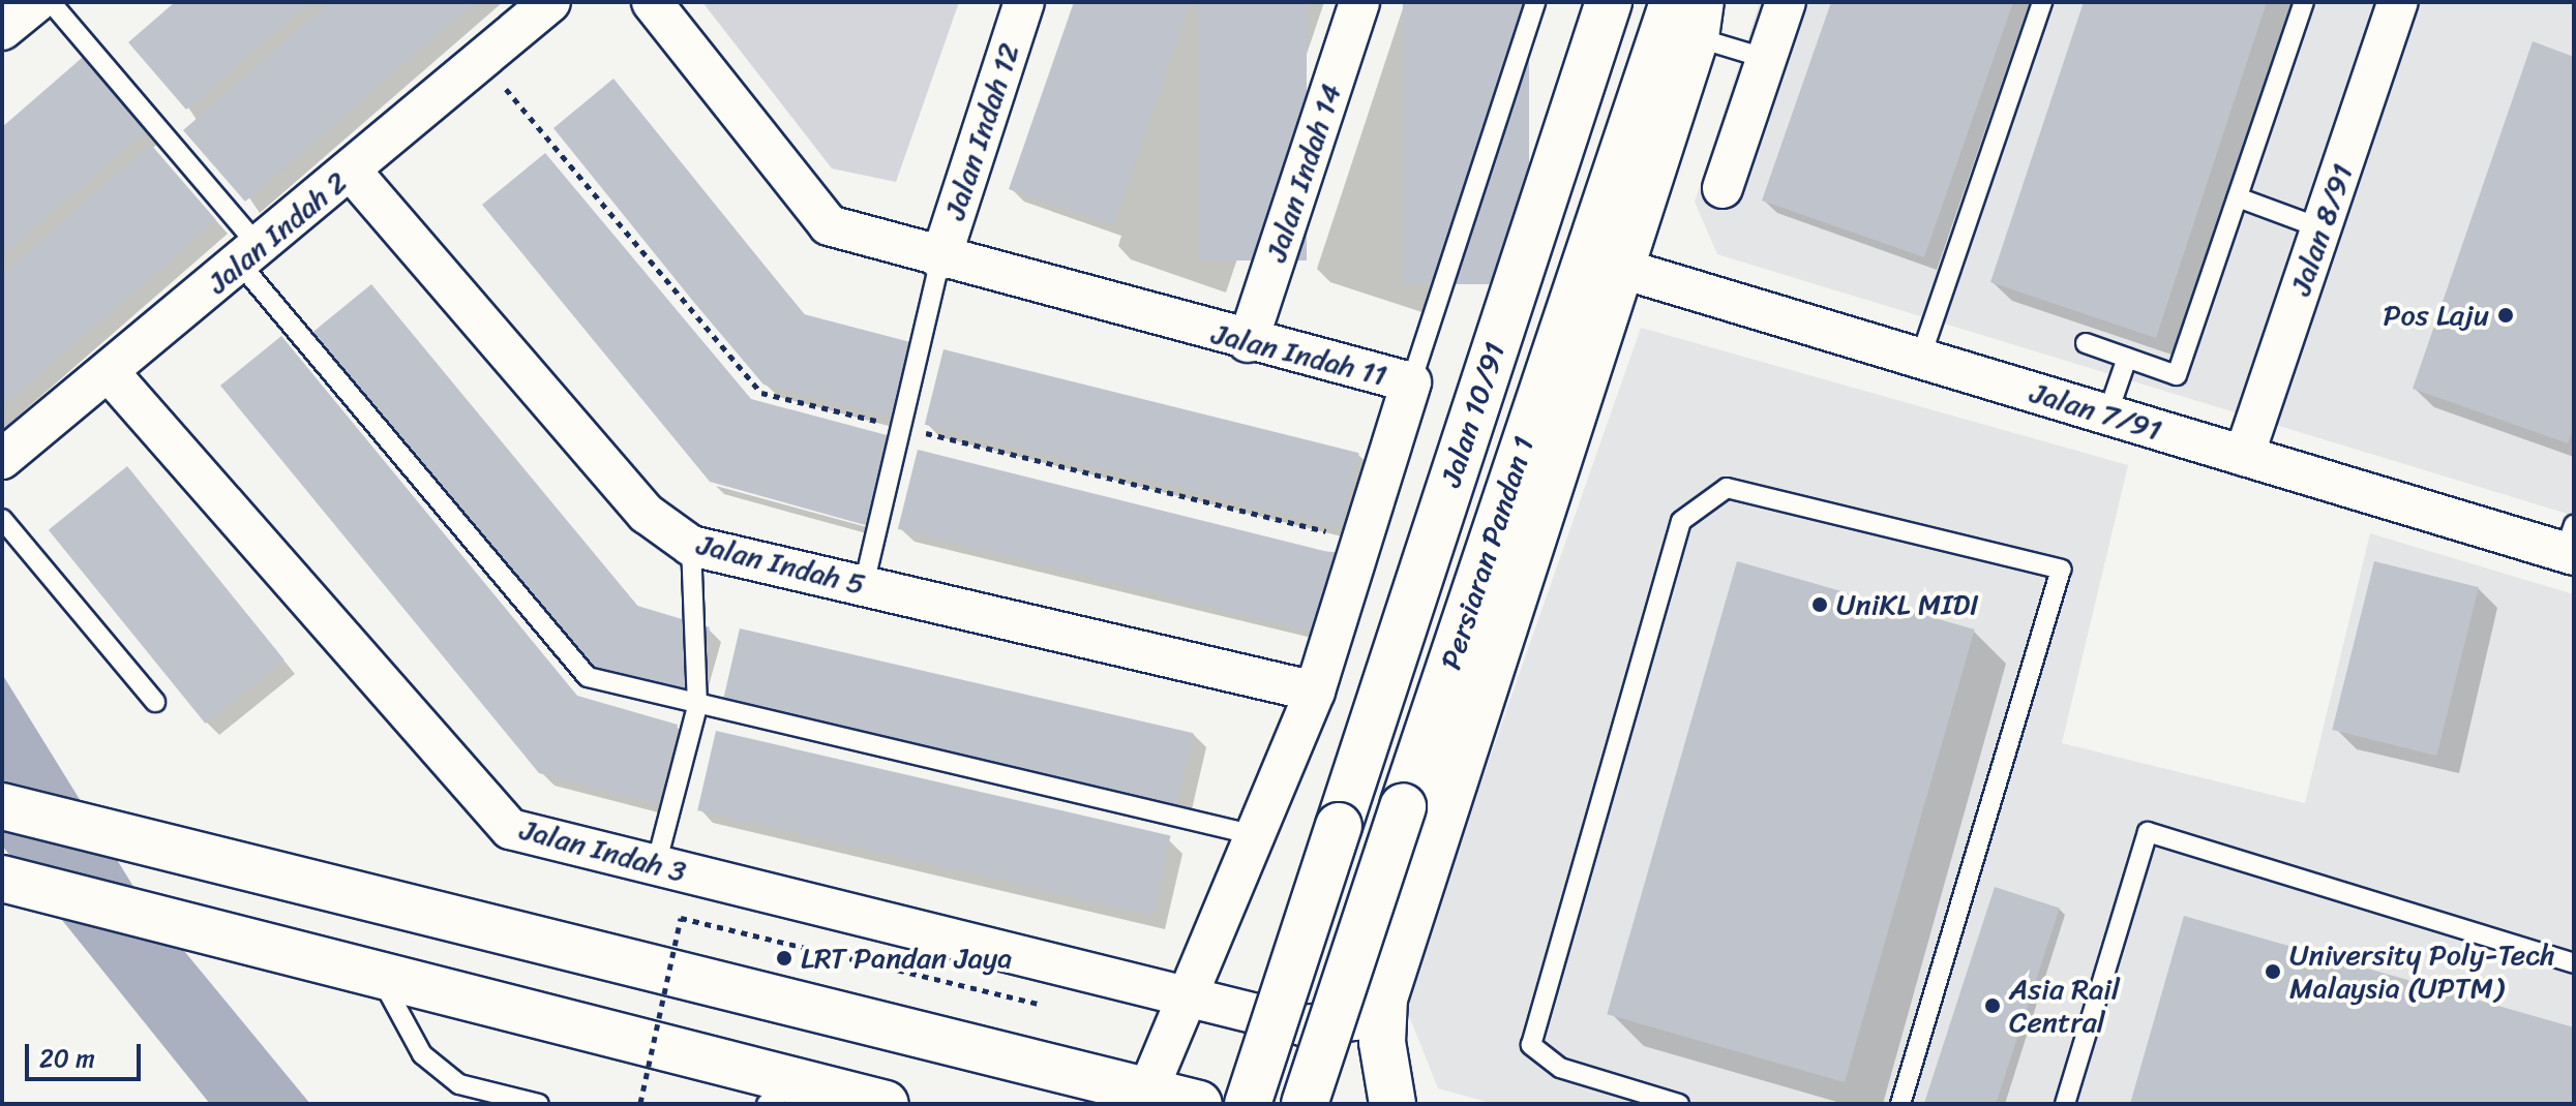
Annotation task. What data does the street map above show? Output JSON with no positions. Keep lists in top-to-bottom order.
{
  "streets": {
    "main road": ["Jalan 10/91", "Persiaran Pandan 1"],
    "street": [
      "Jalan Indah 12",
      "Jalan Indah 14",
      "Jalan 8/91",
      "Jalan Indah 2",
      "Jalan Indah 11",
      "Jalan 7/91",
      "Jalan Indah 5",
      "Jalan Indah 3"
    ]
  },
  "crossings": [
    ["Jalan Indah 12", "Jalan Indah 11"],
    ["Jalan Indah 14", "Jalan Indah 11"],
    ["Jalan 8/91", "Jalan 7/91"],
    ["Jalan Indah 2", "Jalan Indah 5"],
    ["Jalan Indah 2", "Jalan Indah 3"],
    ["Jalan Indah 11", "Jalan Indah 5"],
    ["Jalan Indah 11", "Jalan Indah 3"]
  ],
  "places": [
    "Pos Laju",
    "UniKL MIDI",
    "LRT Pandan Jaya",
    "University Poly-Tech Malaysia (UPTM)",
    "Asia Rail Central"
  ],
  "scale_bar": "20 m"
}
